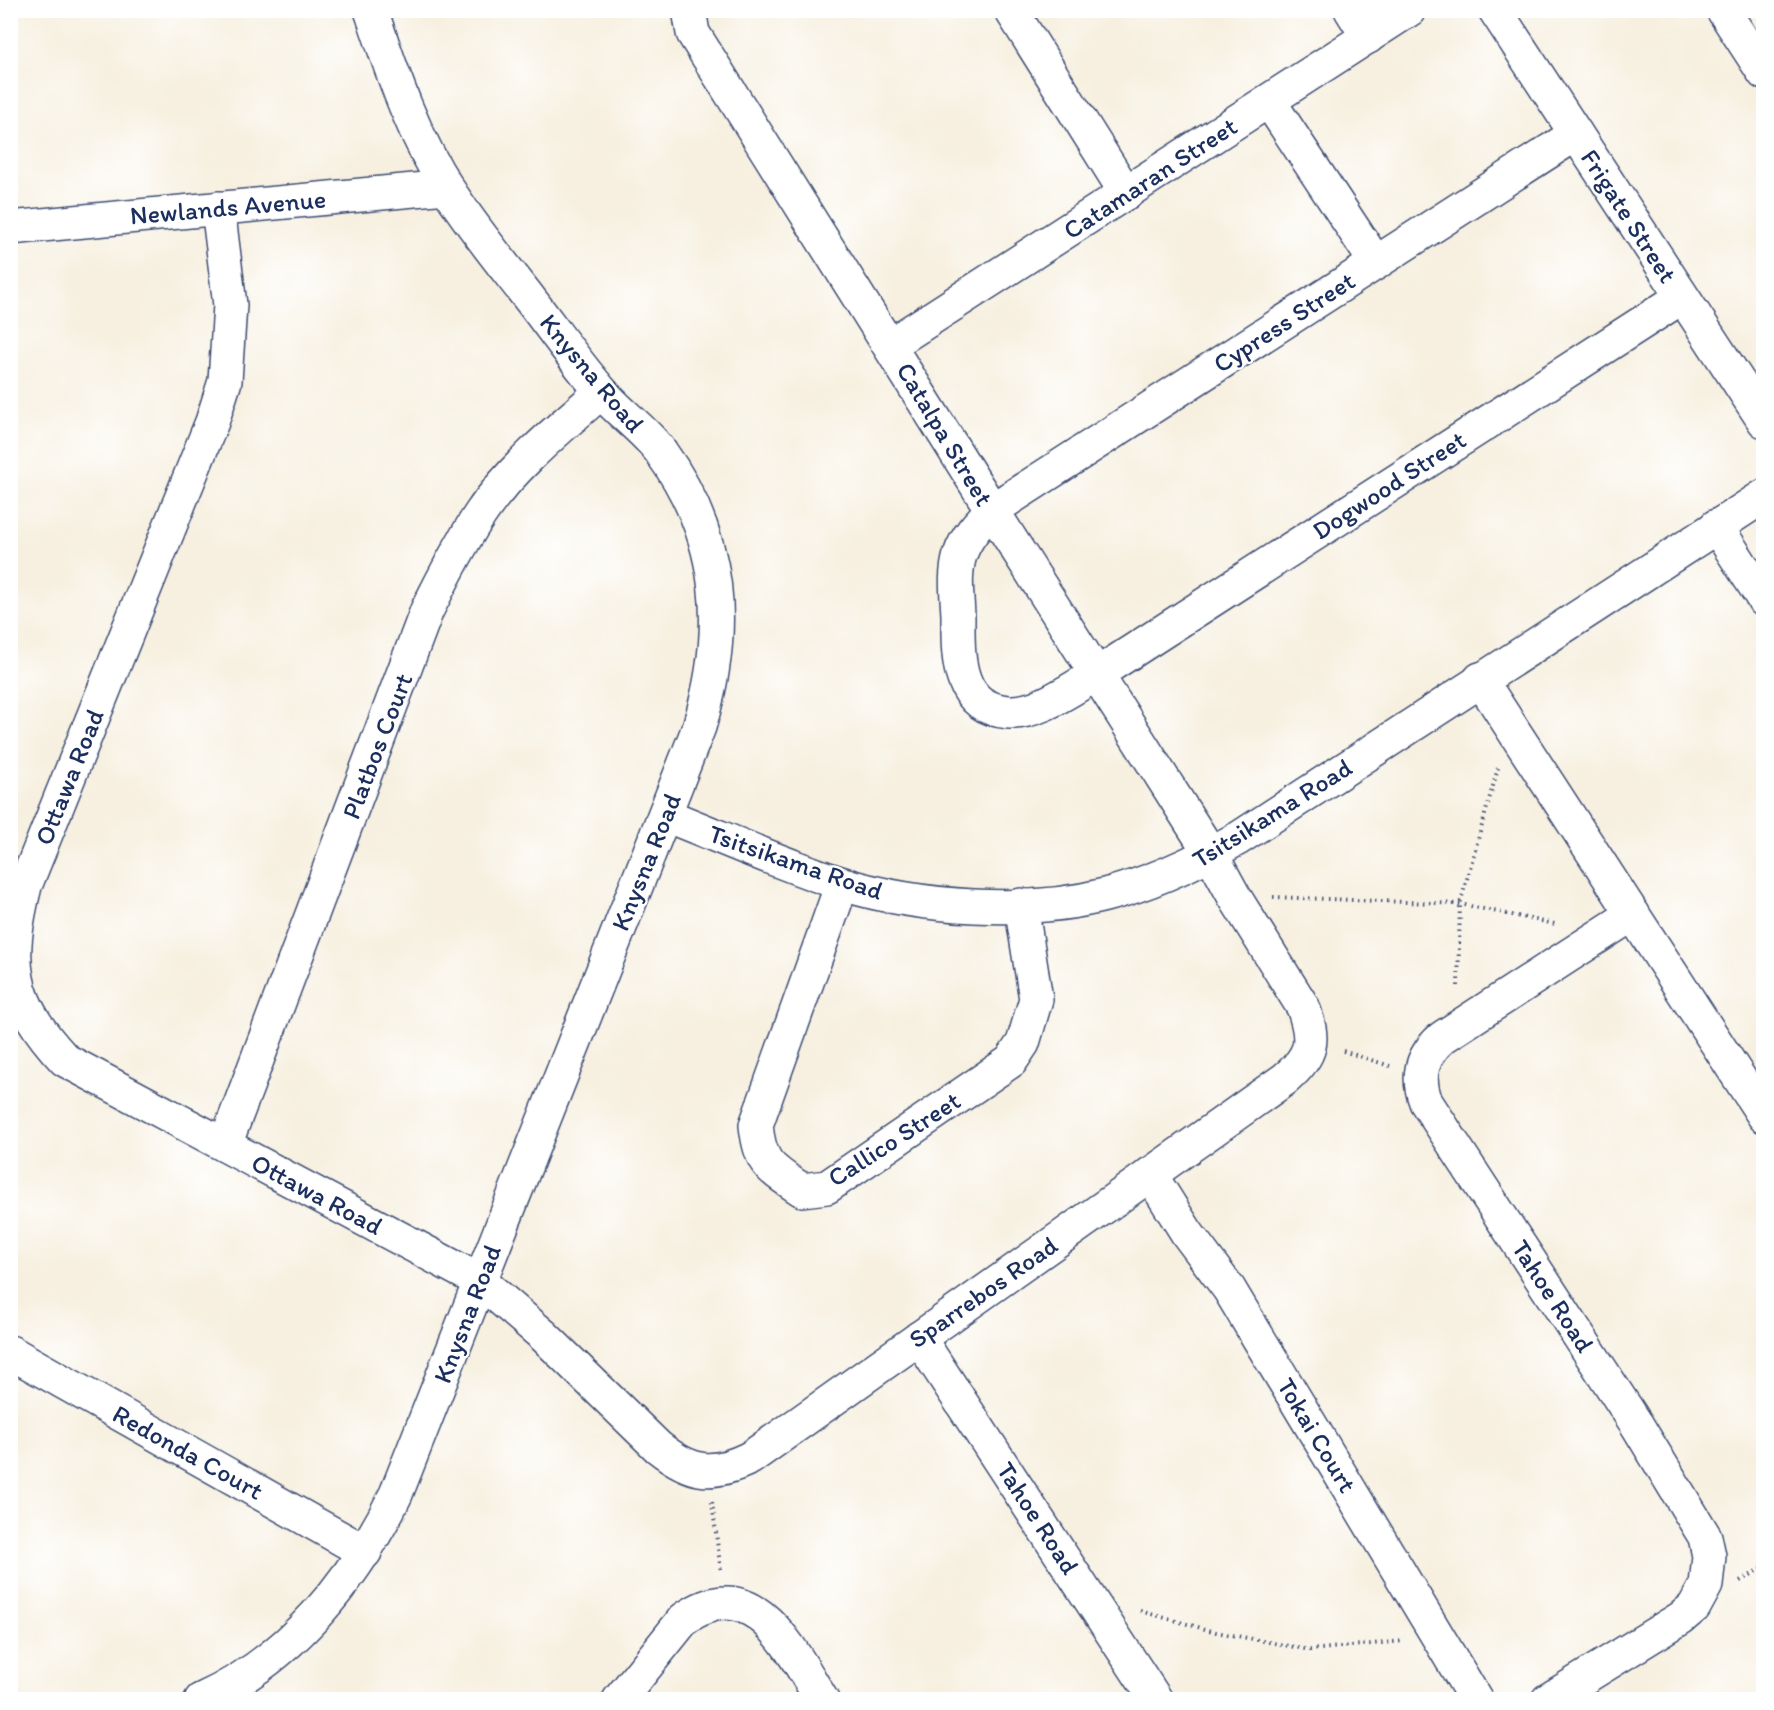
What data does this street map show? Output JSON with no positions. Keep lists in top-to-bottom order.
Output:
{
  "streets": {
    "street": [
      "Catamaran Street",
      "Newlands Avenue",
      "Frigate Street",
      "Cypress Street",
      "Knysna Road",
      "Catalpa Street",
      "Dogwood Street",
      "Platbos Court",
      "Ottawa Road",
      "Tsitsikama Road",
      "Callico Street",
      "Sparrebos Road",
      "Tahoe Road",
      "Tokai Court",
      "Redonda Court"
    ]
  },
  "crossings": [
    ["Catamaran Street", "Catalpa Street"],
    ["Newlands Avenue", "Knysna Road"],
    ["Newlands Avenue", "Ottawa Road"],
    ["Frigate Street", "Cypress Street"],
    ["Frigate Street", "Dogwood Street"],
    ["Cypress Street", "Catalpa Street"],
    ["Cypress Street", "Dogwood Street"],
    ["Knysna Road", "Platbos Court"],
    ["Knysna Road", "Ottawa Road"],
    ["Knysna Road", "Tsitsikama Road"],
    ["Knysna Road", "Sparrebos Road"],
    ["Knysna Road", "Redonda Court"],
    ["Catalpa Street", "Dogwood Street"],
    ["Catalpa Street", "Tsitsikama Road"],
    ["Platbos Court", "Ottawa Road"],
    ["Ottawa Road", "Sparrebos Road"],
    ["Tsitsikama Road", "Callico Street"],
    ["Sparrebos Road", "Tahoe Road"],
    ["Sparrebos Road", "Tokai Court"]
  ]
}
